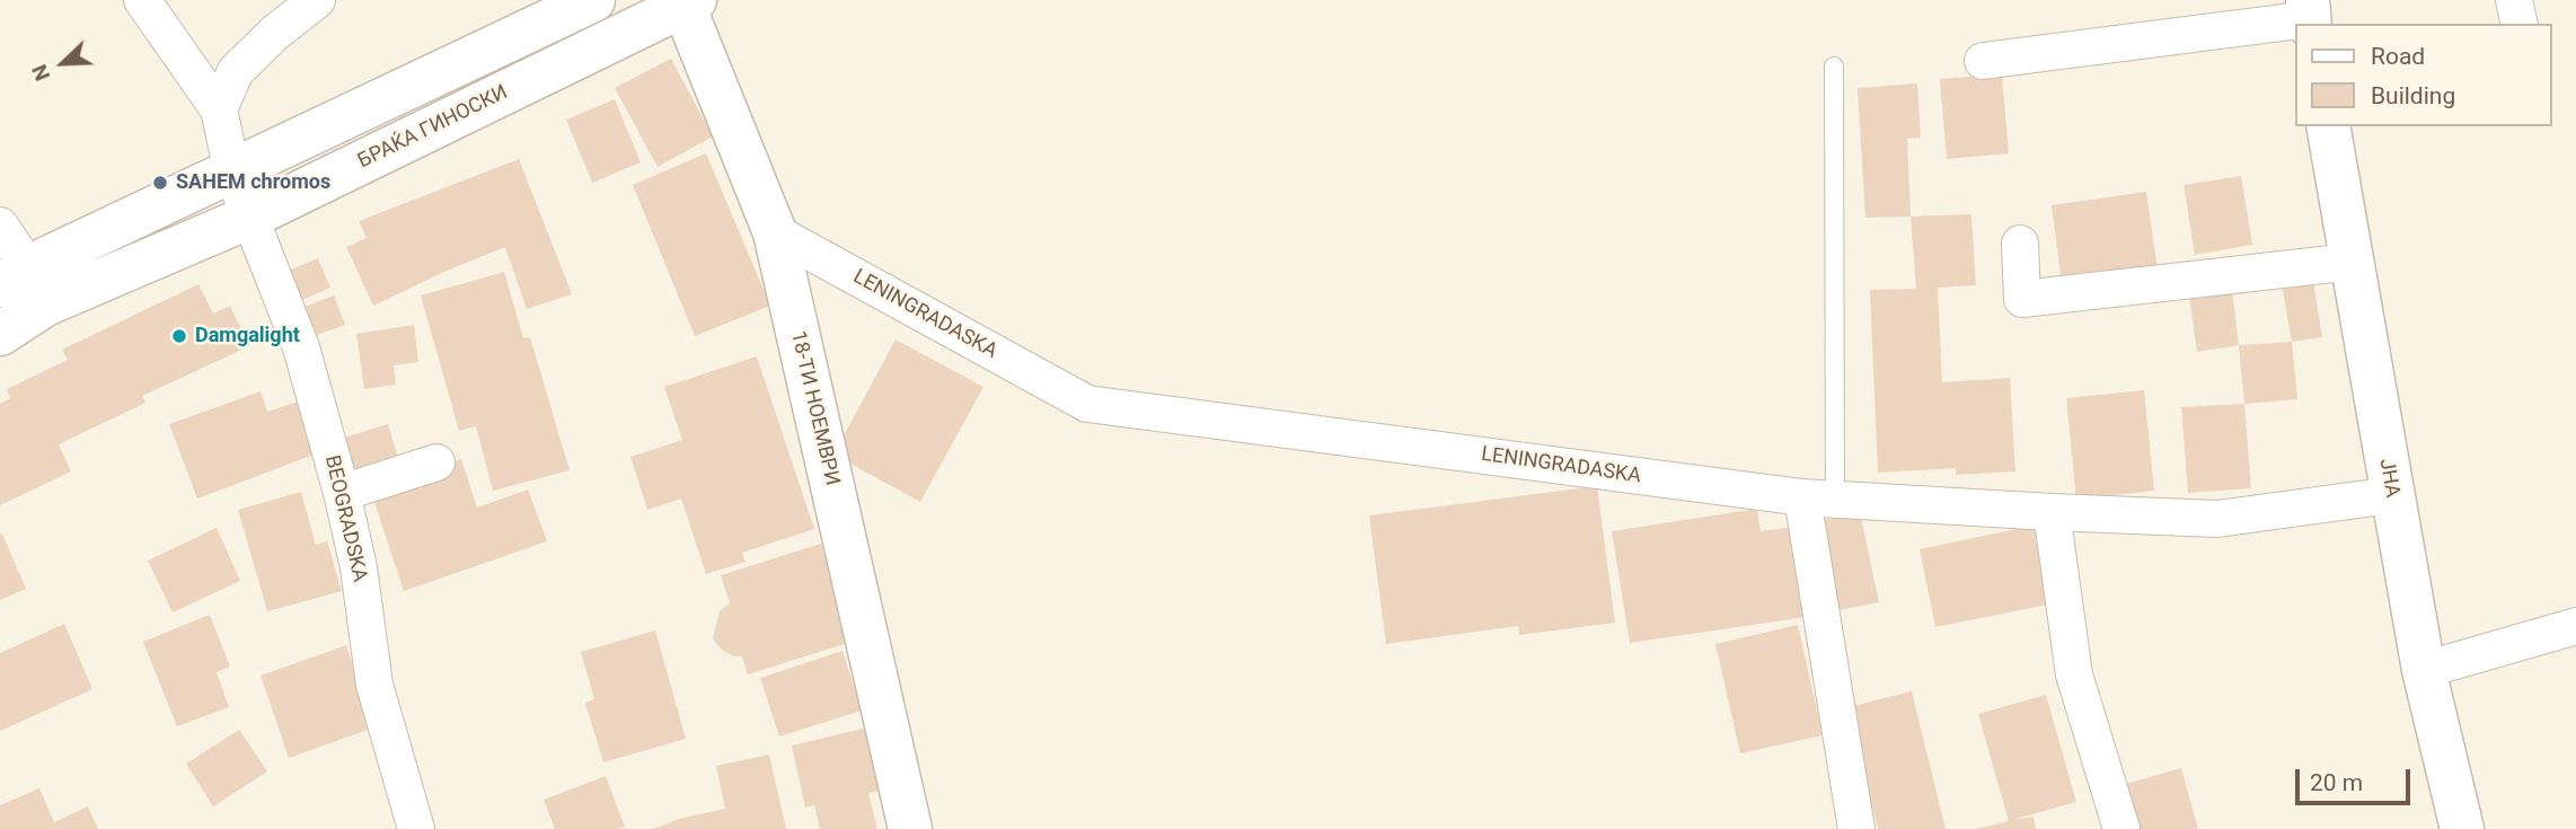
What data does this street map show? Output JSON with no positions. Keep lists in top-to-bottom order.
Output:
{
  "streets": {
    "street": [
      "БРАЌА ГИНОСКИ",
      "LENINGRADASKA",
      "18-ТИ НОЕМВРИ",
      "ЈНА",
      "BEOGRADSKA"
    ]
  },
  "crossings": [
    ["БРАЌА ГИНОСКИ", "18-ТИ НОЕМВРИ"],
    ["БРАЌА ГИНОСКИ", "BEOGRADSKA"],
    ["LENINGRADASKA", "18-ТИ НОЕМВРИ"],
    ["LENINGRADASKA", "ЈНА"]
  ],
  "places": ["SAHEM chromos", "Damgalight"],
  "legend": ["Road", "Building"],
  "scale_bar": "20 m",
  "north": "bottom left"
}
